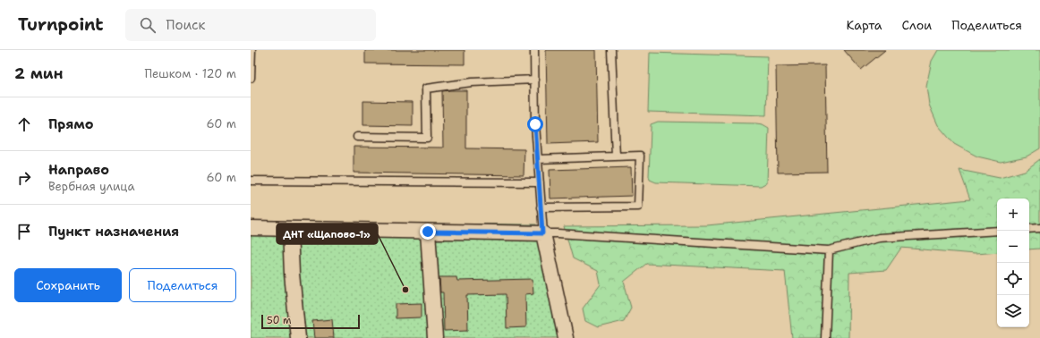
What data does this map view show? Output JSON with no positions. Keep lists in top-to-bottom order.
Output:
{
  "places": ["ДНТ «Щапово-1»"],
  "scale_bar": "50 m",
  "page": {
    "header": "Turnpoint",
    "search": "Поиск",
    "nav": ["Карта", "Слои", "Поделиться"],
    "heading": ["2 мин", "Пешком · 120 m"],
    "list": [
      ["Прямо", "60 m"],
      ["Направо", "Вербная улица", "60 m"],
      "Пункт назначения"
    ],
    "map_buttons": ["+", "−"],
    "buttons": ["Сохранить", "Поделиться"],
    "scale": "50 m"
  }
}
